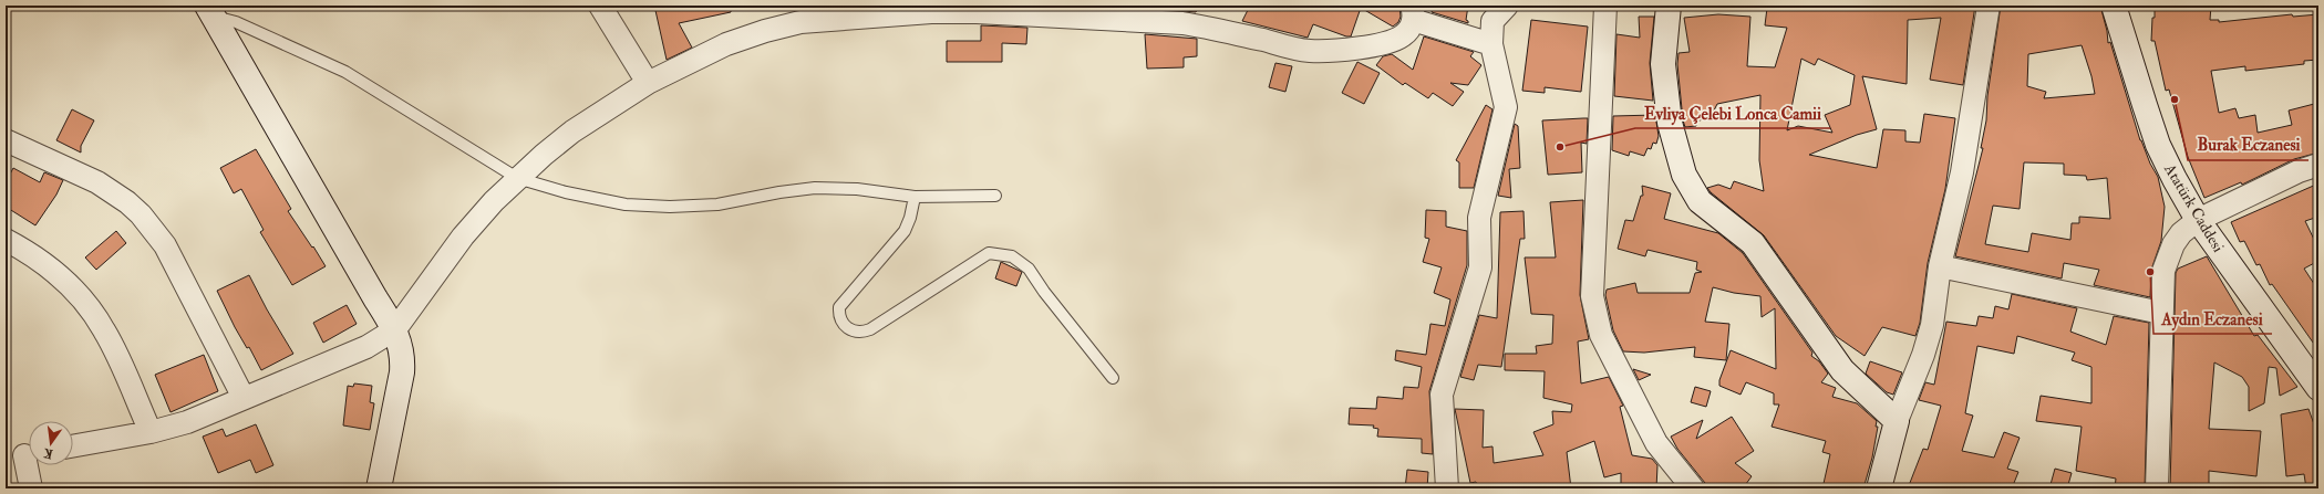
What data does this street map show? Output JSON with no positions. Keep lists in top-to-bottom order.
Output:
{
  "streets": {
    "street": ["Atatürk Caddesi"]
  },
  "places": ["Burak Eczanesi", "Evliya Çelebi Lonca Camii", "Aydın Eczanesi"],
  "north": "bottom"
}
